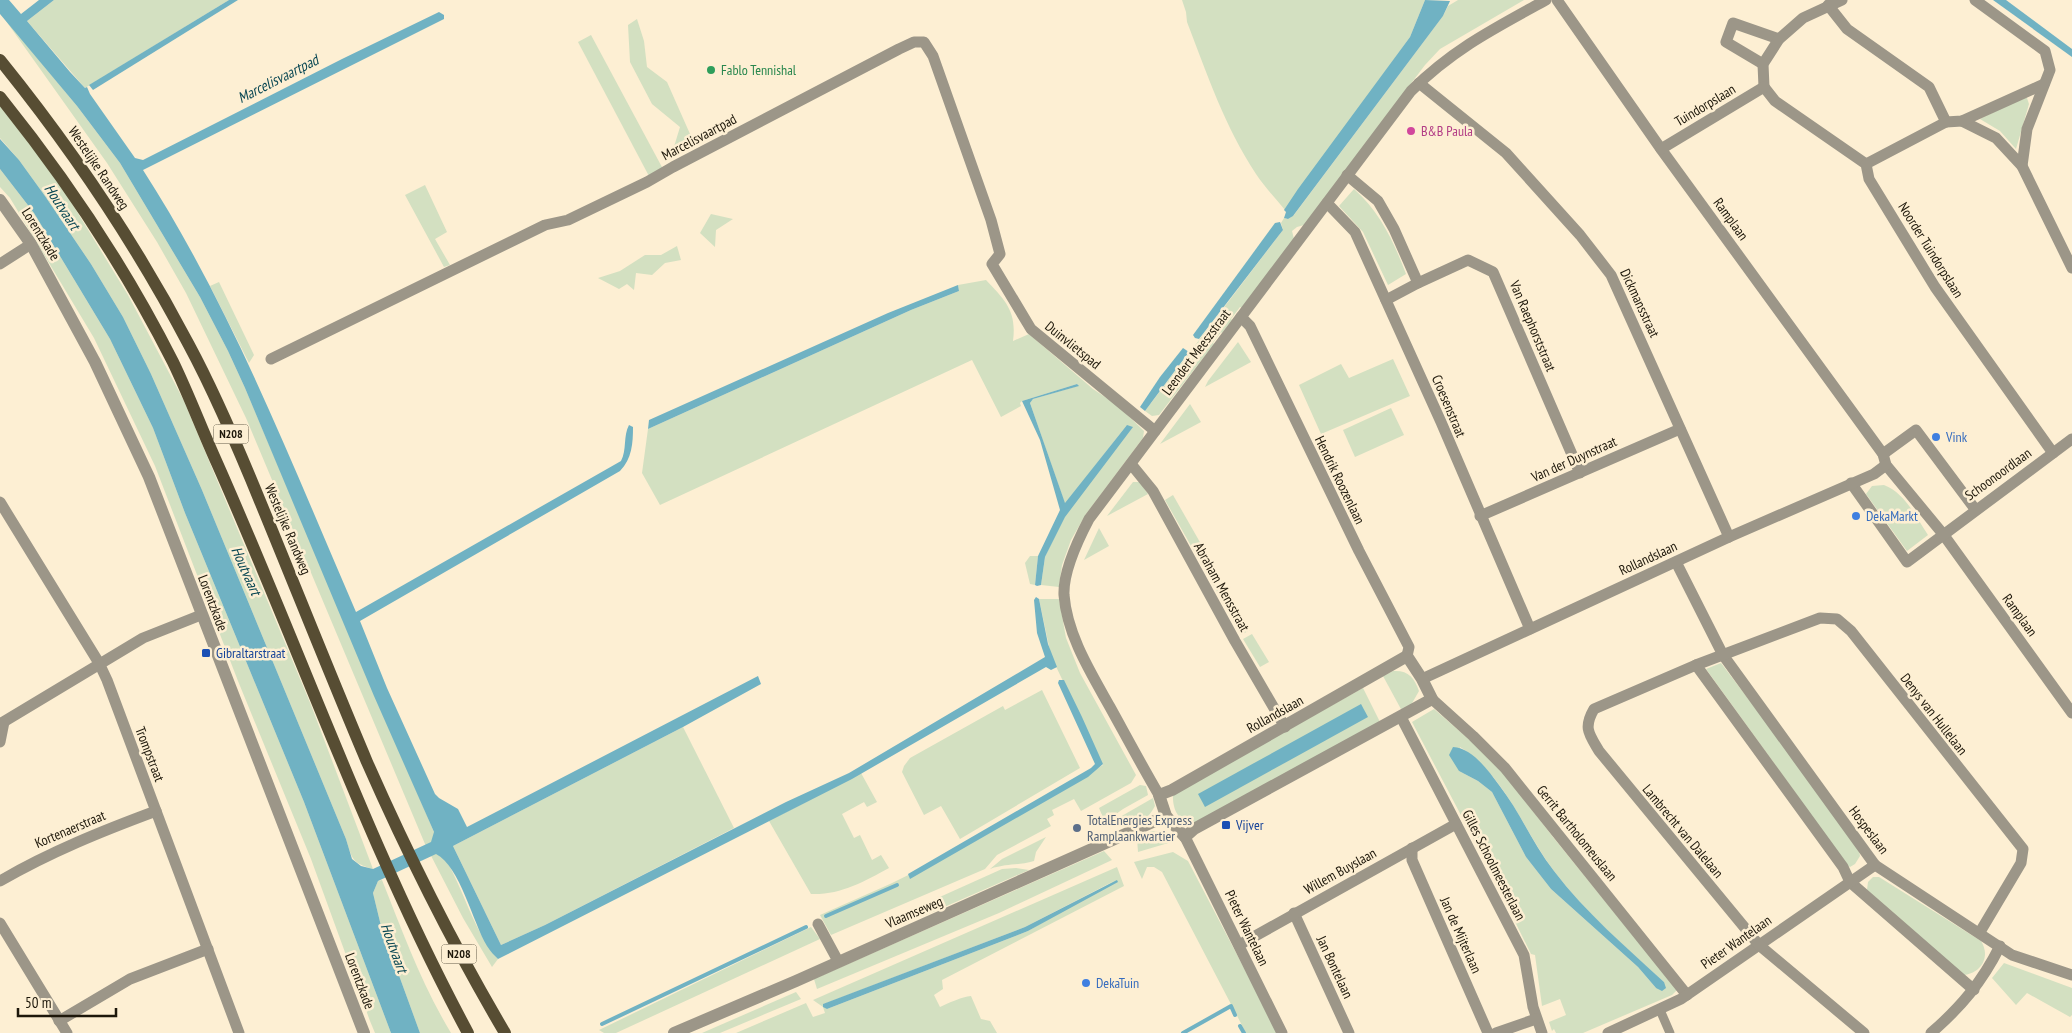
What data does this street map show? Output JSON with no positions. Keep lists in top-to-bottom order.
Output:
{
  "streets": {
    "main road": ["Westelijke Randweg", "N208"],
    "street": [
      "Tuindorpslaan",
      "Marcelisvaartpad",
      "Ramplaan",
      "Lorentzkade",
      "Noorder Tuindorpslaan",
      "Dickmansstraat",
      "Van Raephorststraat",
      "Duinvlietspad",
      "Leendert Meeszstraat",
      "Croesenstraat",
      "Van der Duynstraat",
      "Schoonoordlaan",
      "Hendrik Roozenlaan",
      "Rollandslaan",
      "Abraham Mensstraat",
      "Denys van Hullelaan",
      "Trompstraat",
      "Kortenaerstraat",
      "Hospeslaan",
      "Lambrecht van Dalelaan",
      "Gerrit Bartholomeuslaan",
      "Gilles Schoolmeesterlaan",
      "Willem Buyslaan",
      "Vlaamseweg",
      "Pieter Wantelaan",
      "Jan de Mijterlaan",
      "Jan Bontelaan"
    ]
  },
  "crossings": [
    ["Tuindorpslaan", "Ramplaan"],
    ["Marcelisvaartpad", "Duinvlietspad"],
    ["Ramplaan", "Schoonoordlaan"],
    ["Ramplaan", "Rollandslaan"],
    ["Noorder Tuindorpslaan", "Schoonoordlaan"],
    ["Dickmansstraat", "Leendert Meeszstraat"],
    ["Dickmansstraat", "Van der Duynstraat"],
    ["Dickmansstraat", "Rollandslaan"],
    ["Van Raephorststraat", "Croesenstraat"],
    ["Van Raephorststraat", "Van der Duynstraat"],
    ["Duinvlietspad", "Leendert Meeszstraat"],
    ["Leendert Meeszstraat", "Croesenstraat"],
    ["Leendert Meeszstraat", "Hendrik Roozenlaan"],
    ["Leendert Meeszstraat", "Rollandslaan"],
    ["Leendert Meeszstraat", "Abraham Mensstraat"],
    ["Croesenstraat", "Van der Duynstraat"],
    ["Croesenstraat", "Rollandslaan"],
    ["Hendrik Roozenlaan", "Rollandslaan"],
    ["Rollandslaan", "Abraham Mensstraat"],
    ["Rollandslaan", "Hospeslaan"],
    ["Denys van Hullelaan", "Hospeslaan"],
    ["Trompstraat", "Kortenaerstraat"],
    ["Hospeslaan", "Pieter Wantelaan"],
    ["Lambrecht van Dalelaan", "Pieter Wantelaan"],
    ["Gerrit Bartholomeuslaan", "Pieter Wantelaan"],
    ["Gilles Schoolmeesterlaan", "Willem Buyslaan"],
    ["Willem Buyslaan", "Pieter Wantelaan"],
    ["Willem Buyslaan", "Jan de Mijterlaan"],
    ["Willem Buyslaan", "Jan Bontelaan"]
  ],
  "water": ["Marcelisvaartpad", "Houtvaart"],
  "places": {
    "other": [
      "Fablo Tennishal",
      "B&B Paula",
      "Vink",
      "DekaMarkt",
      "TotalEnergies Express Ramplaankwartier",
      "DekaTuin"
    ],
    "transit": ["Gibraltarstraat", "Vijver"]
  },
  "scale_bar": "50 m"
}
